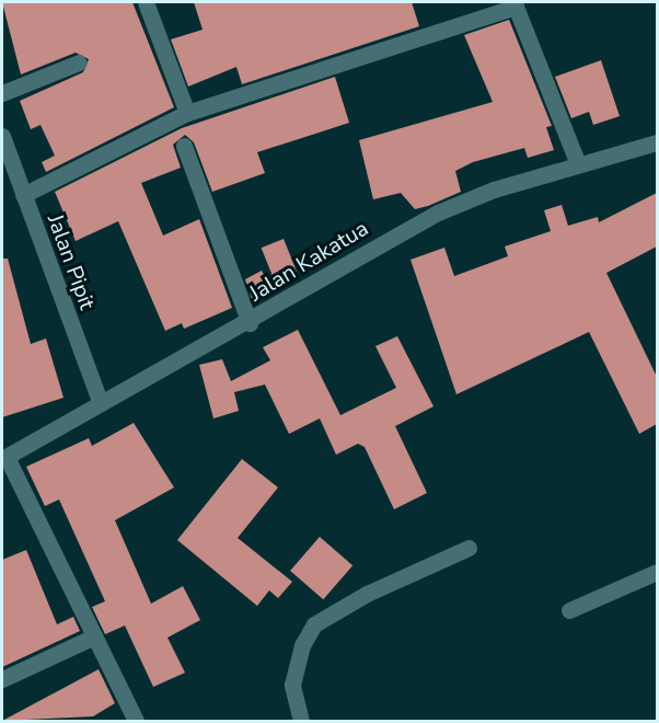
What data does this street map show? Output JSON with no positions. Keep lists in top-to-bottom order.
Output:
{
  "streets": {
    "street": ["Jalan Kakatua", "Jalan Pipit"]
  },
  "crossings": [
    ["Jalan Kakatua", "Jalan Pipit"]
  ]
}
